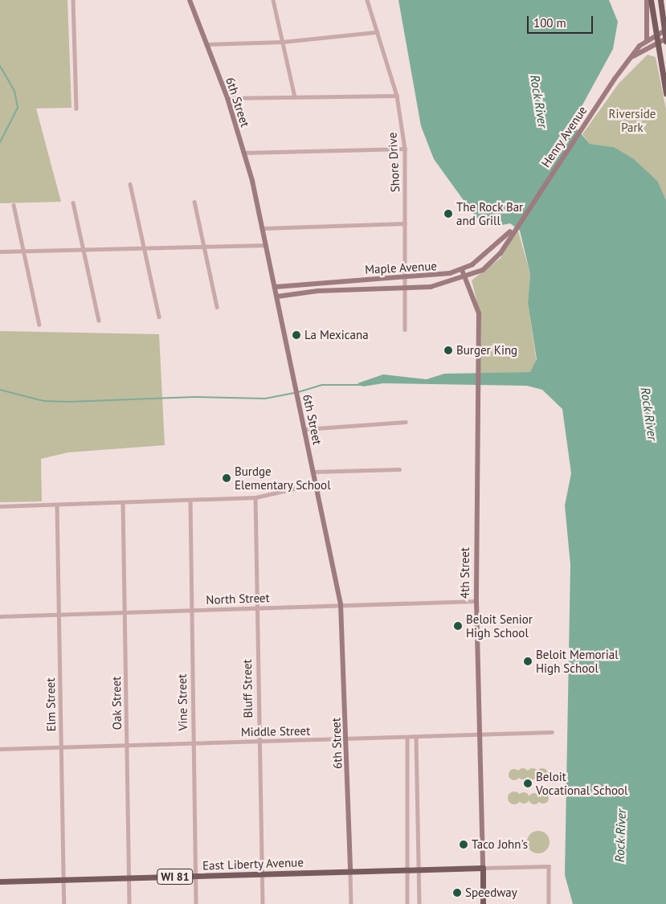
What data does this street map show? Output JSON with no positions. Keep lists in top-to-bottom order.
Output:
{
  "streets": {
    "main road": ["4th Street", "East Liberty Avenue", "WI 81"],
    "street": [
      "6th Street",
      "Henry Avenue",
      "Shore Drive",
      "Maple Avenue",
      "North Street",
      "Bluff Street",
      "Vine Street",
      "Oak Street",
      "Elm Street",
      "Middle Street"
    ]
  },
  "crossings": [
    ["6th Street", "Maple Avenue"],
    ["6th Street", "North Street"],
    ["6th Street", "Middle Street"],
    ["6th Street", "East Liberty Avenue"],
    ["Henry Avenue", "Maple Avenue"],
    ["Shore Drive", "Maple Avenue"],
    ["Maple Avenue", "4th Street"],
    ["4th Street", "North Street"],
    ["4th Street", "Middle Street"],
    ["4th Street", "East Liberty Avenue"],
    ["North Street", "Bluff Street"],
    ["North Street", "Vine Street"],
    ["North Street", "Oak Street"],
    ["North Street", "Elm Street"],
    ["Bluff Street", "Middle Street"],
    ["Bluff Street", "East Liberty Avenue"],
    ["Vine Street", "Middle Street"],
    ["Vine Street", "East Liberty Avenue"],
    ["Oak Street", "Middle Street"],
    ["Oak Street", "East Liberty Avenue"],
    ["Elm Street", "Middle Street"],
    ["Elm Street", "East Liberty Avenue"]
  ],
  "water": ["Rock River"],
  "parks": ["Riverside Park"],
  "places": [
    "The Rock Bar and Grill",
    "La Mexicana",
    "Burger King",
    "Burdge Elementary School",
    "Beloit Senior High School",
    "Beloit Memorial High School",
    "Beloit Vocational School",
    "Taco John's",
    "Speedway"
  ],
  "scale_bar": "100 m"
}
